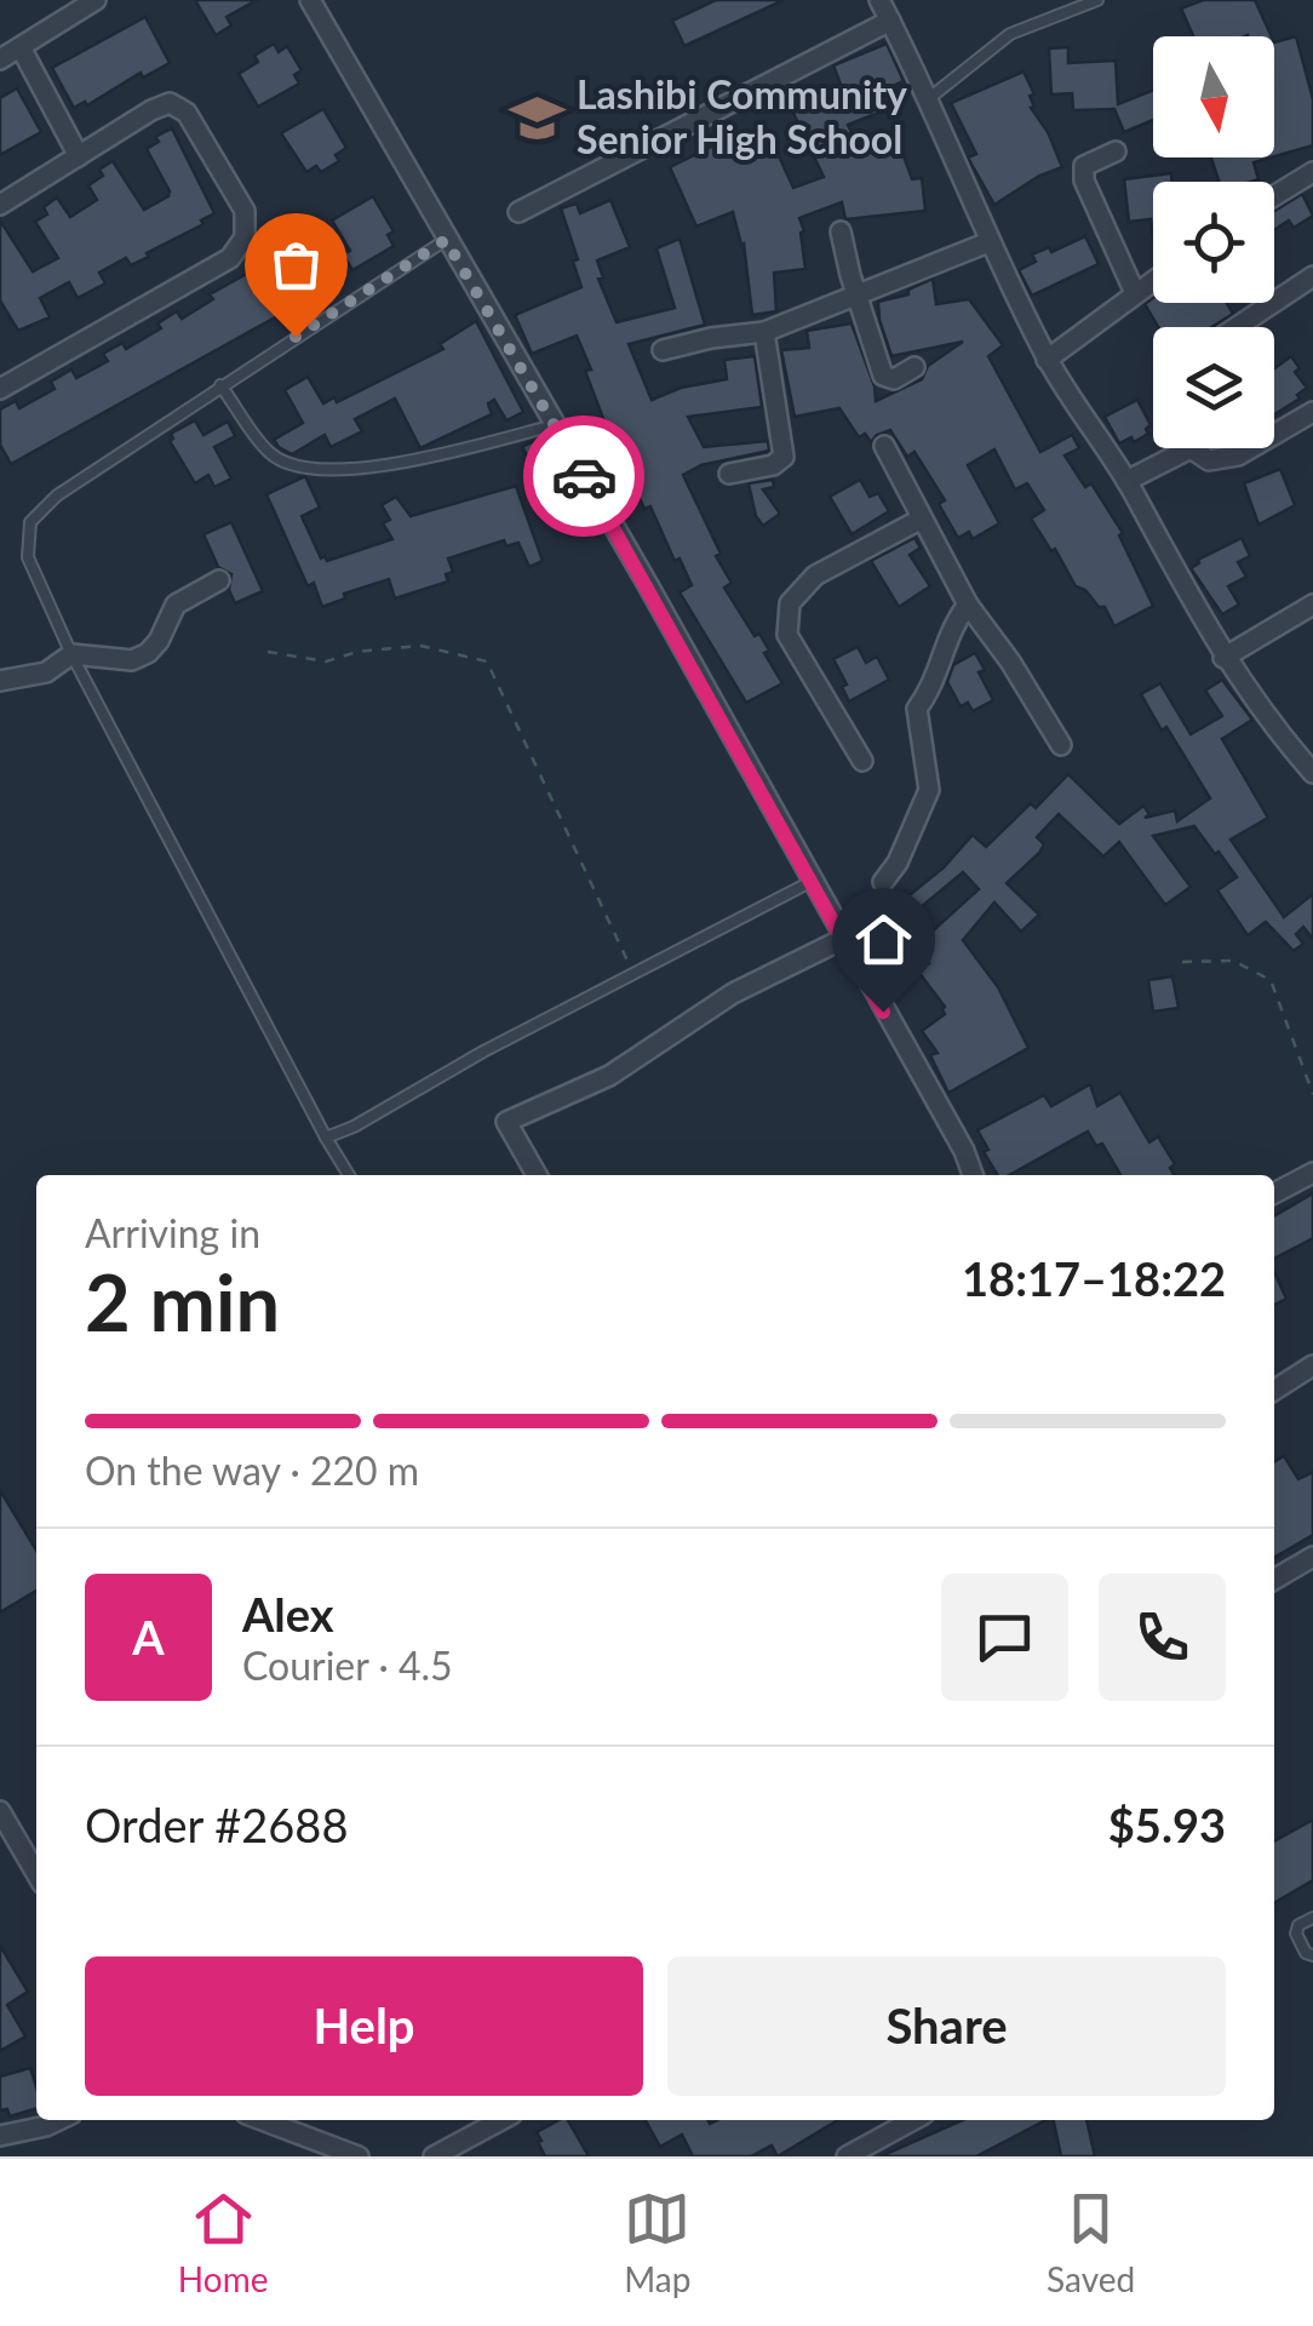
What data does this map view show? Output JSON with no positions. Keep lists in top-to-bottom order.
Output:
{
  "places": {
    "school or university": ["Lashibi Community Senior High School"]
  },
  "north": "bottom",
  "page": {
    "heading": ["2 min", "Arriving in", "18:17–18:22"],
    "panel": [
      "Alex",
      "Courier · 4.5",
      "Order #2688",
      "$5.93"
    ],
    "bar": "On the way · 220 m",
    "round": "A",
    "buttons": ["Help", "Share"],
    "tabs": ["Home", "Map", "Saved"]
  }
}
